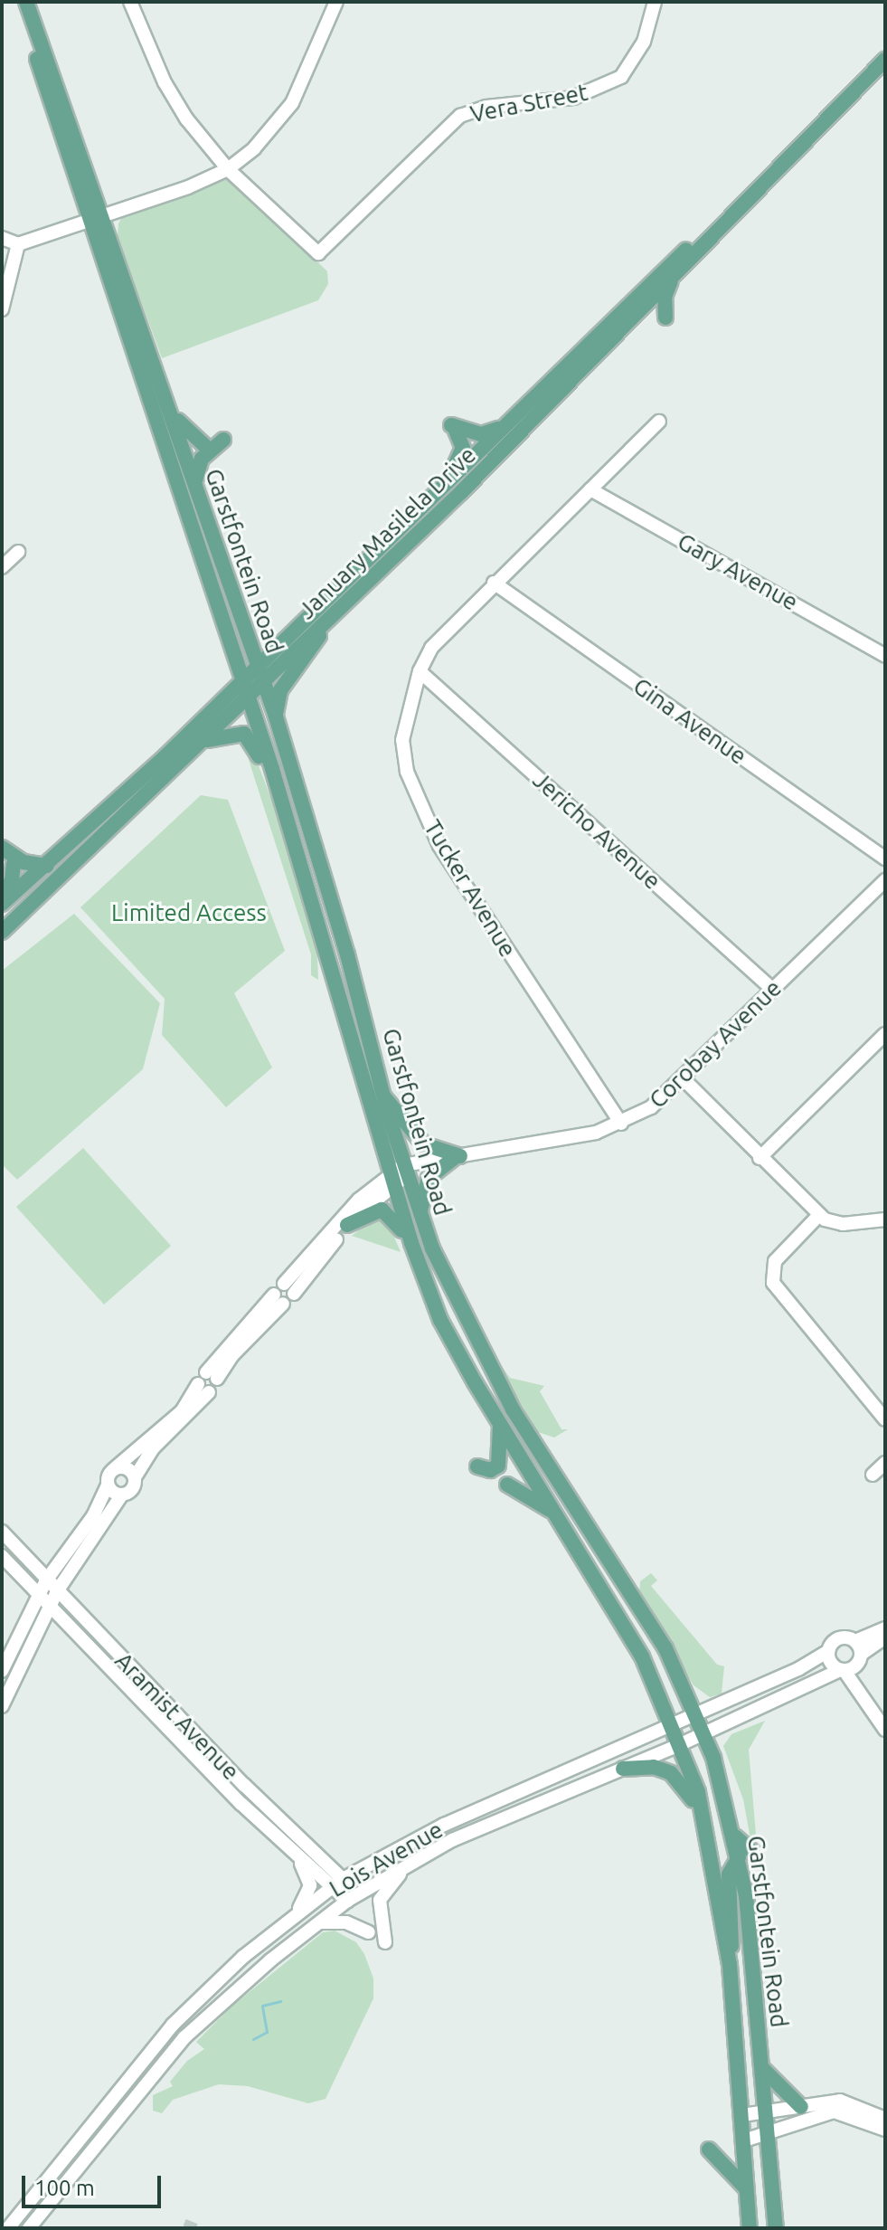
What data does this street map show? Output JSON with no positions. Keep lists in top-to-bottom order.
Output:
{
  "streets": {
    "main road": ["January Masilela Drive", "Garstfontein Road"],
    "street": [
      "Vera Street",
      "Gary Avenue",
      "Gina Avenue",
      "Jericho Avenue",
      "Tucker Avenue",
      "Corobay Avenue",
      "Aramist Avenue",
      "Lois Avenue"
    ]
  },
  "crossings": [
    ["January Masilela Drive", "Garstfontein Road"],
    ["Garstfontein Road", "Corobay Avenue"],
    ["Garstfontein Road", "Lois Avenue"],
    ["Gary Avenue", "Tucker Avenue"],
    ["Gina Avenue", "Tucker Avenue"],
    ["Jericho Avenue", "Tucker Avenue"],
    ["Jericho Avenue", "Corobay Avenue"],
    ["Tucker Avenue", "Corobay Avenue"],
    ["Corobay Avenue", "Aramist Avenue"],
    ["Aramist Avenue", "Lois Avenue"]
  ],
  "parks": ["Limited Access"],
  "scale_bar": "100 m"
}
